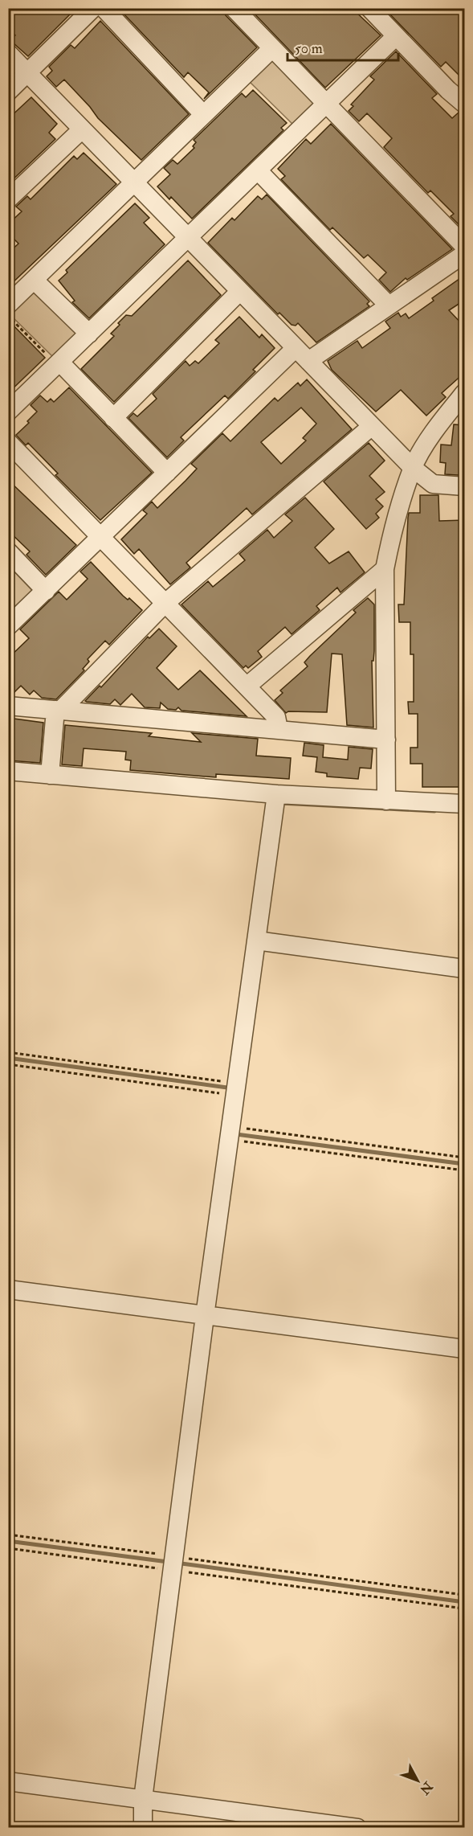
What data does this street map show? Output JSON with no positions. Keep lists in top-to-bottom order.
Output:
{
  "scale_bar": "50 m",
  "north": "bottom right"
}
